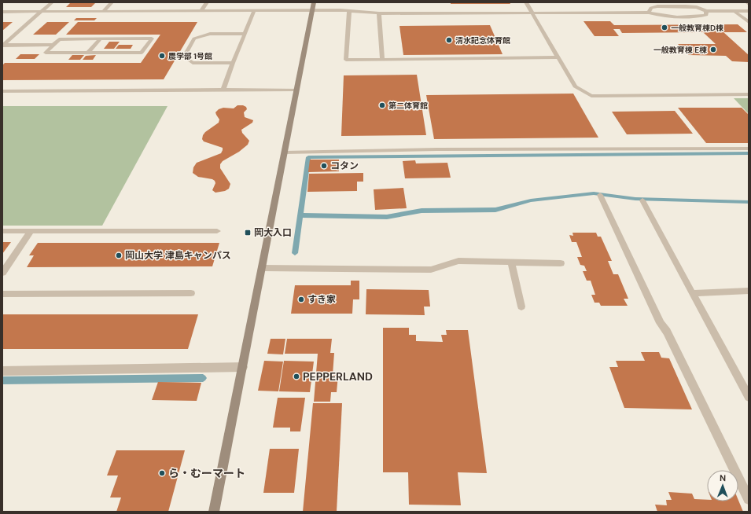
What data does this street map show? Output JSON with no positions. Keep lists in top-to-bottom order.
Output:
{
  "places": {
    "other": [
      "一般教育棟D棟",
      "清水記念体育館",
      "一般教育棟 E棟",
      "農学部 1号館",
      "第二体育館",
      "コタン",
      "岡山大学 津島キャンパス",
      "すき家",
      "PEPPERLAND",
      "ら・むーマート"
    ],
    "transit": ["岡大入口"]
  },
  "north": "top"
}
